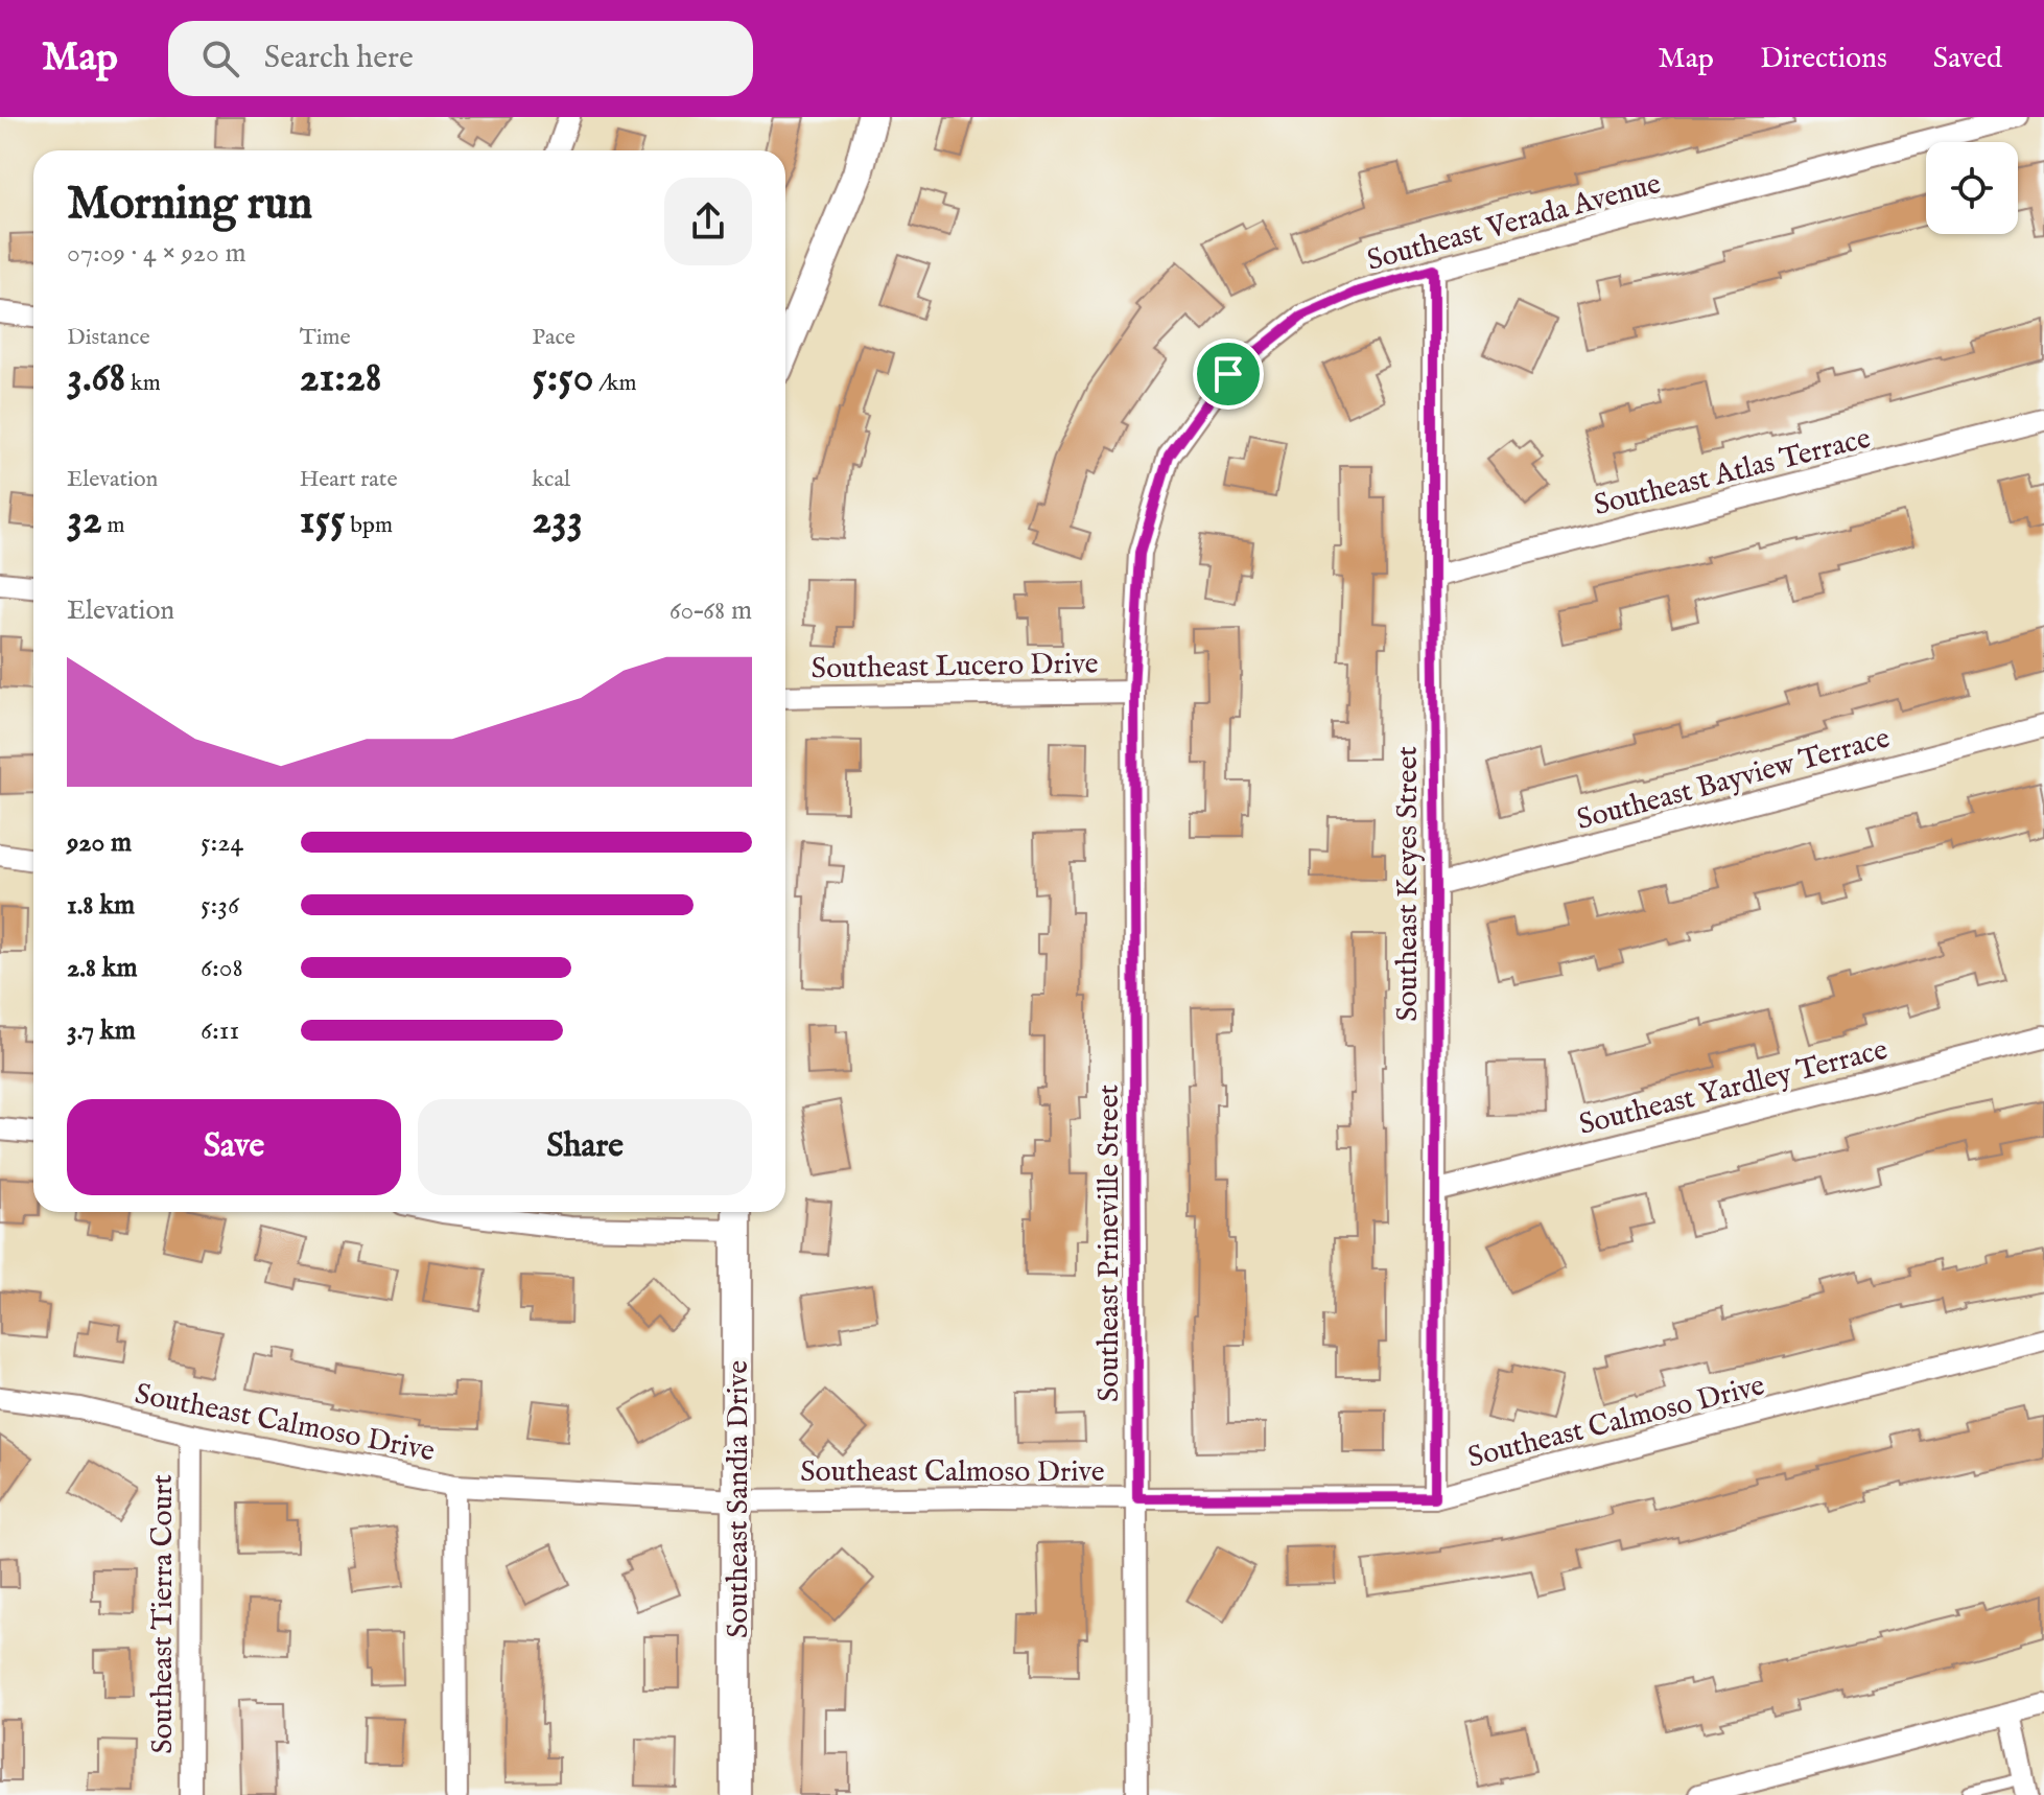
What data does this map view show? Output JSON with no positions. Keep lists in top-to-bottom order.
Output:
{
  "streets": {
    "street": [
      "Southeast Verada Avenue",
      "Southeast Atlas Terrace",
      "Southeast Lucero Drive",
      "Southeast Bayview Terrace",
      "Southeast Keyes Street",
      "Southeast Yardley Terrace",
      "Southeast Prineville Street",
      "Southeast Calmoso Drive",
      "Southeast Sandia Drive",
      "Southeast Tierra Court"
    ]
  },
  "crossings": [
    ["Southeast Verada Avenue", "Southeast Lucero Drive"],
    ["Southeast Verada Avenue", "Southeast Keyes Street"],
    ["Southeast Verada Avenue", "Southeast Prineville Street"],
    ["Southeast Atlas Terrace", "Southeast Keyes Street"],
    ["Southeast Lucero Drive", "Southeast Prineville Street"],
    ["Southeast Bayview Terrace", "Southeast Keyes Street"],
    ["Southeast Keyes Street", "Southeast Yardley Terrace"],
    ["Southeast Keyes Street", "Southeast Calmoso Drive"],
    ["Southeast Prineville Street", "Southeast Calmoso Drive"],
    ["Southeast Calmoso Drive", "Southeast Sandia Drive"],
    ["Southeast Calmoso Drive", "Southeast Tierra Court"]
  ],
  "page": {
    "header": "Map",
    "search": "Search here",
    "nav": ["Map", "Directions", "Saved"],
    "heading": ["Morning run", "07:09 · 4 × 920 m"],
    "stats": [
      ["Distance", "3.68 km"],
      ["Time", "21:28"],
      ["Pace", "5:50 /km"],
      ["Elevation", "32 m"],
      ["Heart rate", "155 bpm"],
      ["kcal", "233"]
    ],
    "chart": ["Elevation", "60–68 m"],
    "list": [
      {
        "name": "920 m",
        "note": "5:24"
      },
      {
        "name": "1.8 km",
        "note": "5:36"
      },
      {
        "name": "2.8 km",
        "note": "6:08"
      },
      {
        "name": "3.7 km",
        "note": "6:11"
      }
    ],
    "buttons": ["Save", "Share"]
  }
}
